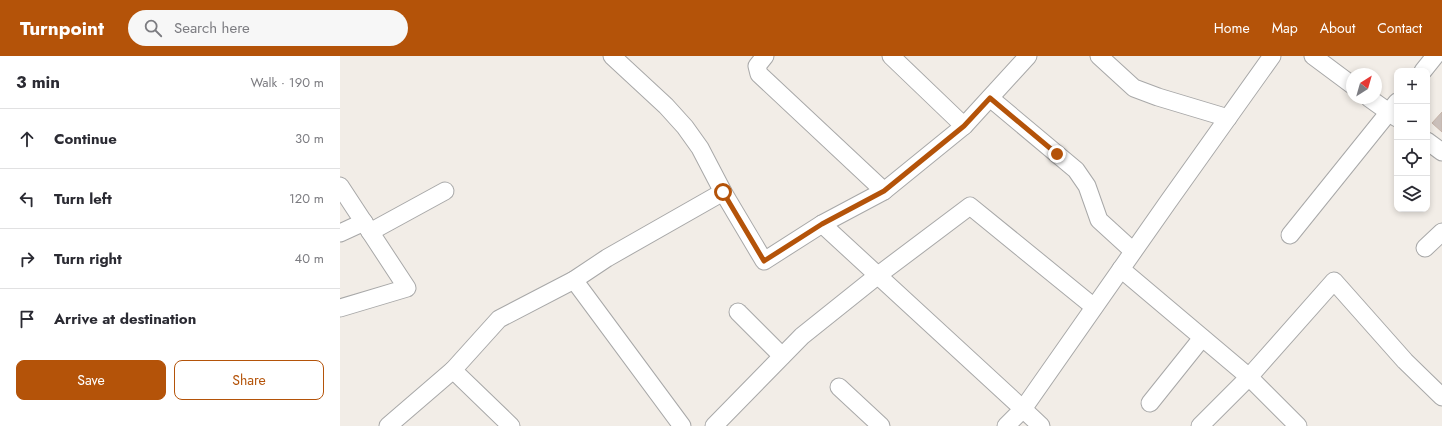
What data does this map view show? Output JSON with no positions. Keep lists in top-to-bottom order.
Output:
{
  "north": "top right",
  "page": {
    "header": "Turnpoint",
    "search": "Search here",
    "nav": [
      "Home",
      "Map",
      "About",
      "Contact"
    ],
    "heading": ["3 min", "Walk · 190 m"],
    "map_buttons": ["+", "−"],
    "list": [
      ["Continue", "30 m"],
      ["Turn left", "120 m"],
      ["Turn right", "40 m"],
      "Arrive at destination"
    ],
    "buttons": ["Save", "Share"]
  }
}
